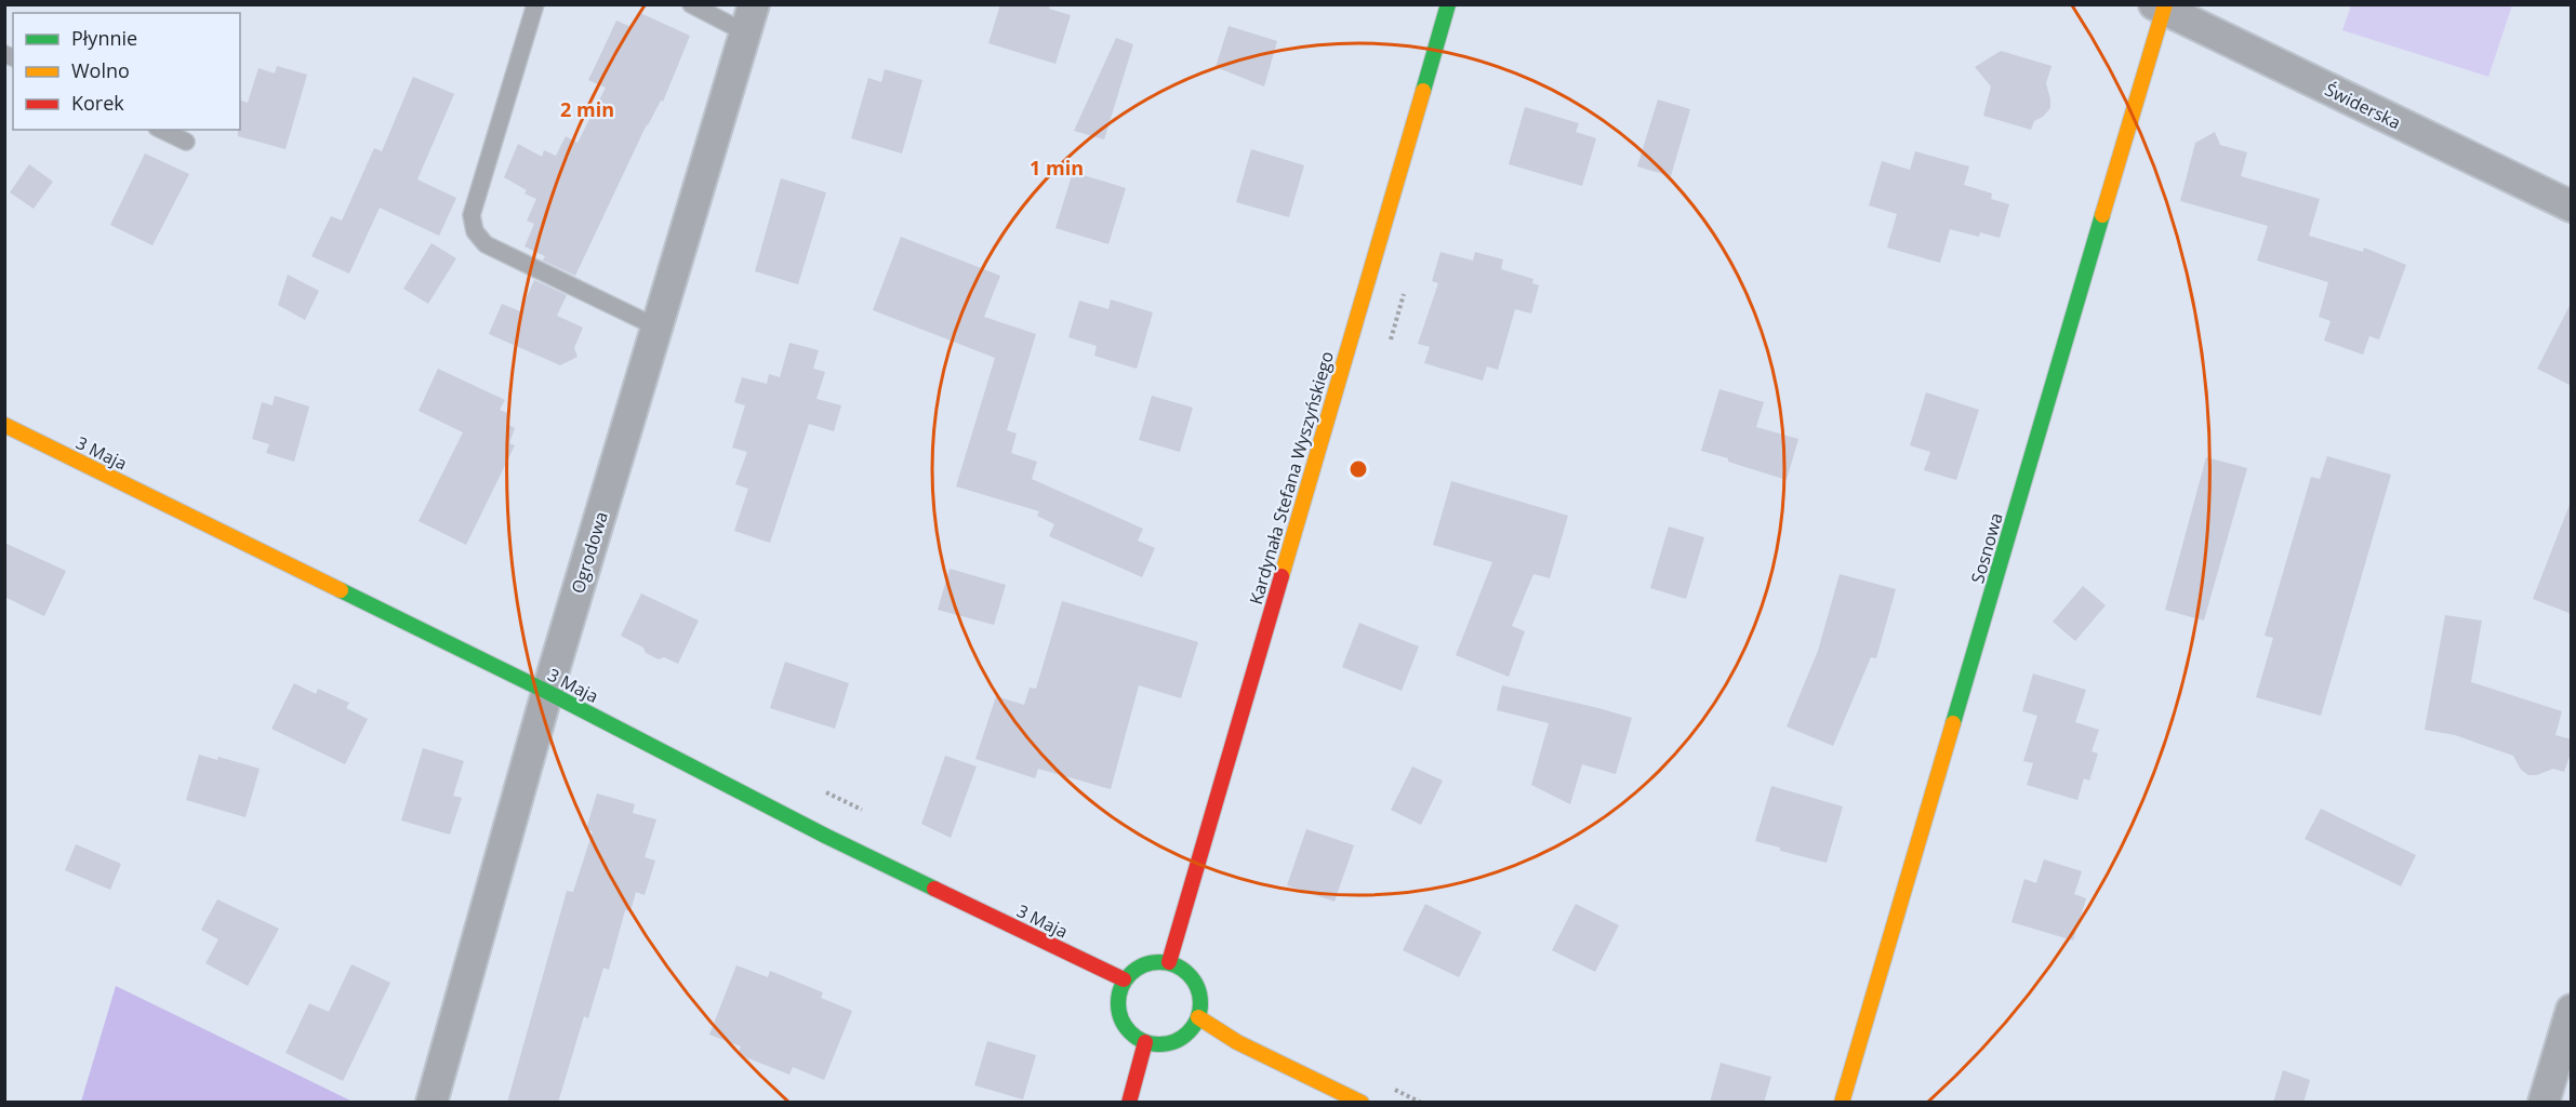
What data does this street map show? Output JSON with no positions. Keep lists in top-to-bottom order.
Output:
{
  "streets": {
    "street": [
      "Świderska",
      "3 Maja",
      "Kardynała Stefana Wyszyńskiego",
      "Sosnowa",
      "Ogrodowa"
    ]
  },
  "crossings": [
    ["Świderska", "Sosnowa"],
    ["3 Maja", "Kardynała Stefana Wyszyńskiego"],
    ["3 Maja", "Ogrodowa"]
  ],
  "legend": ["Płynnie", "Wolno", "Korek"],
  "rings": ["2 min", "1 min"]
}
